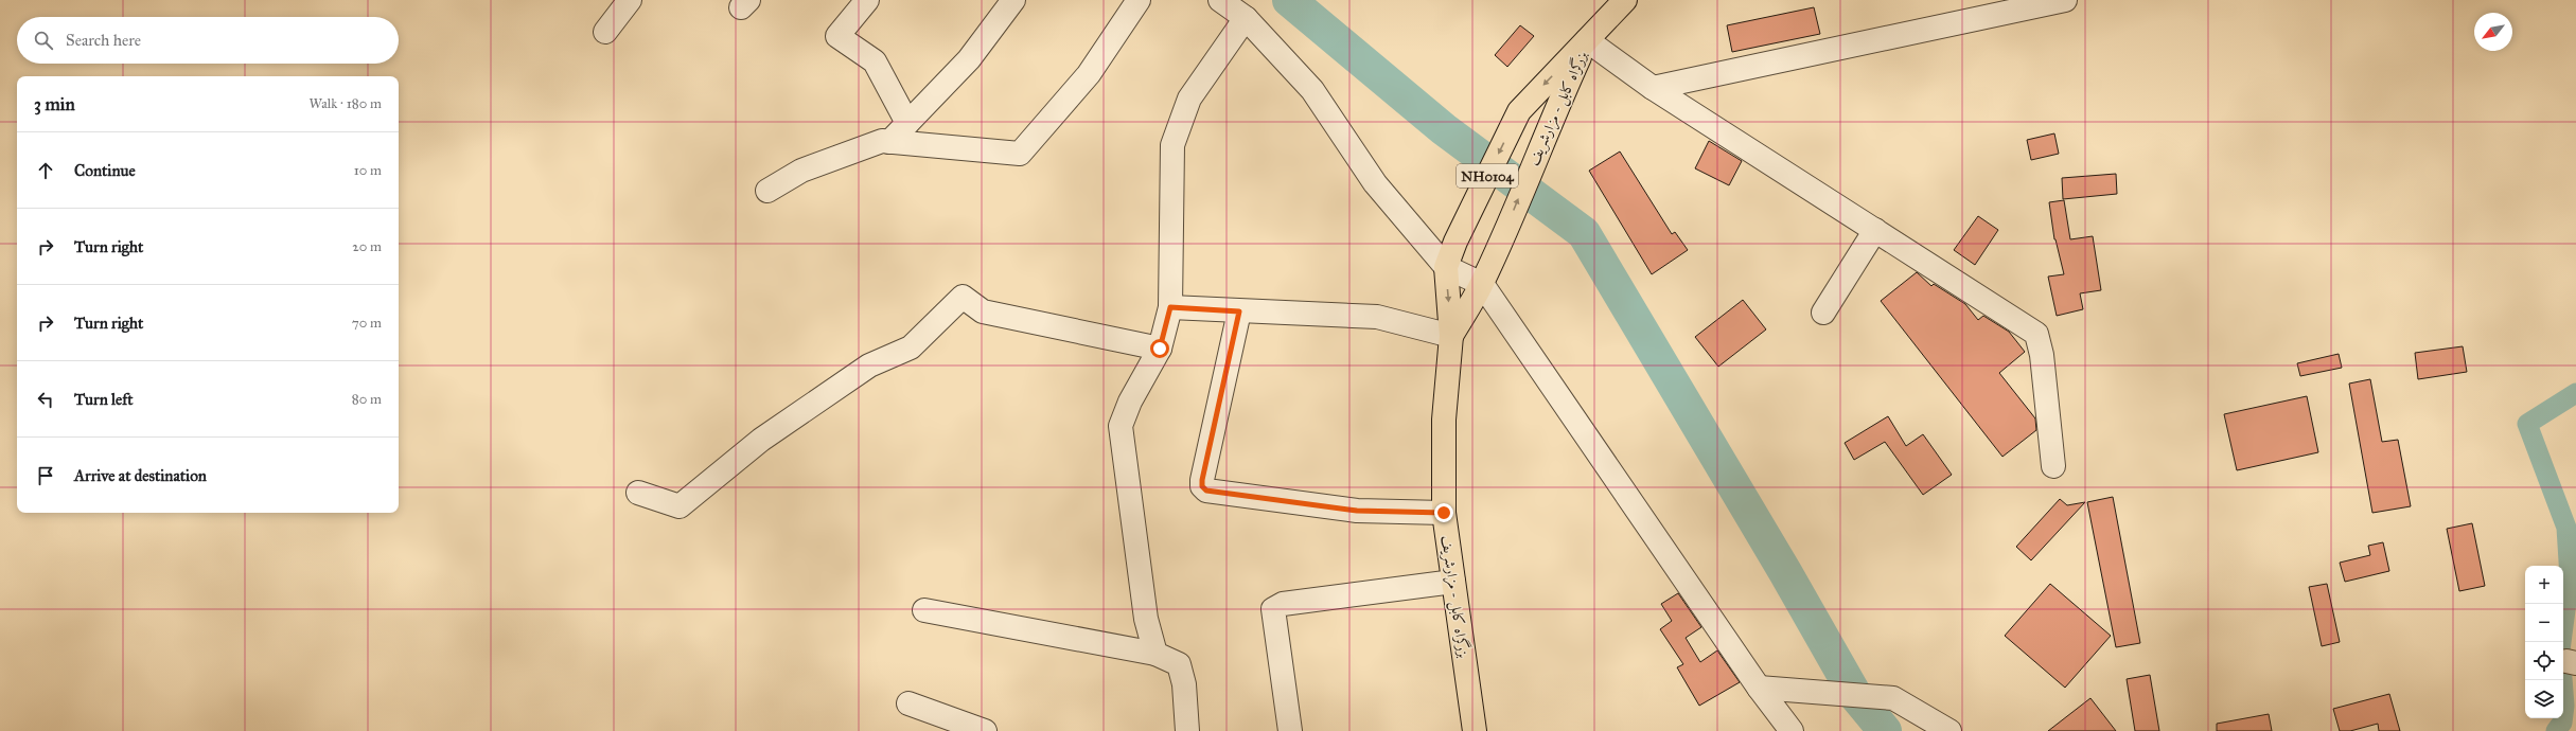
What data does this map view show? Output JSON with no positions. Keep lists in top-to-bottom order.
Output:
{
  "streets": {
    "highway": ["بزرگراه کابل - مزارشریف", "NH0104"]
  },
  "north": "bottom left",
  "page": {
    "search": "Search here",
    "heading": ["3 min", "Walk · 180 m"],
    "list": [
      ["Continue", "10 m"],
      ["Turn right", "20 m"],
      ["Turn right", "70 m"],
      ["Turn left", "80 m"],
      "Arrive at destination"
    ],
    "map_buttons": ["+", "−"]
  }
}
